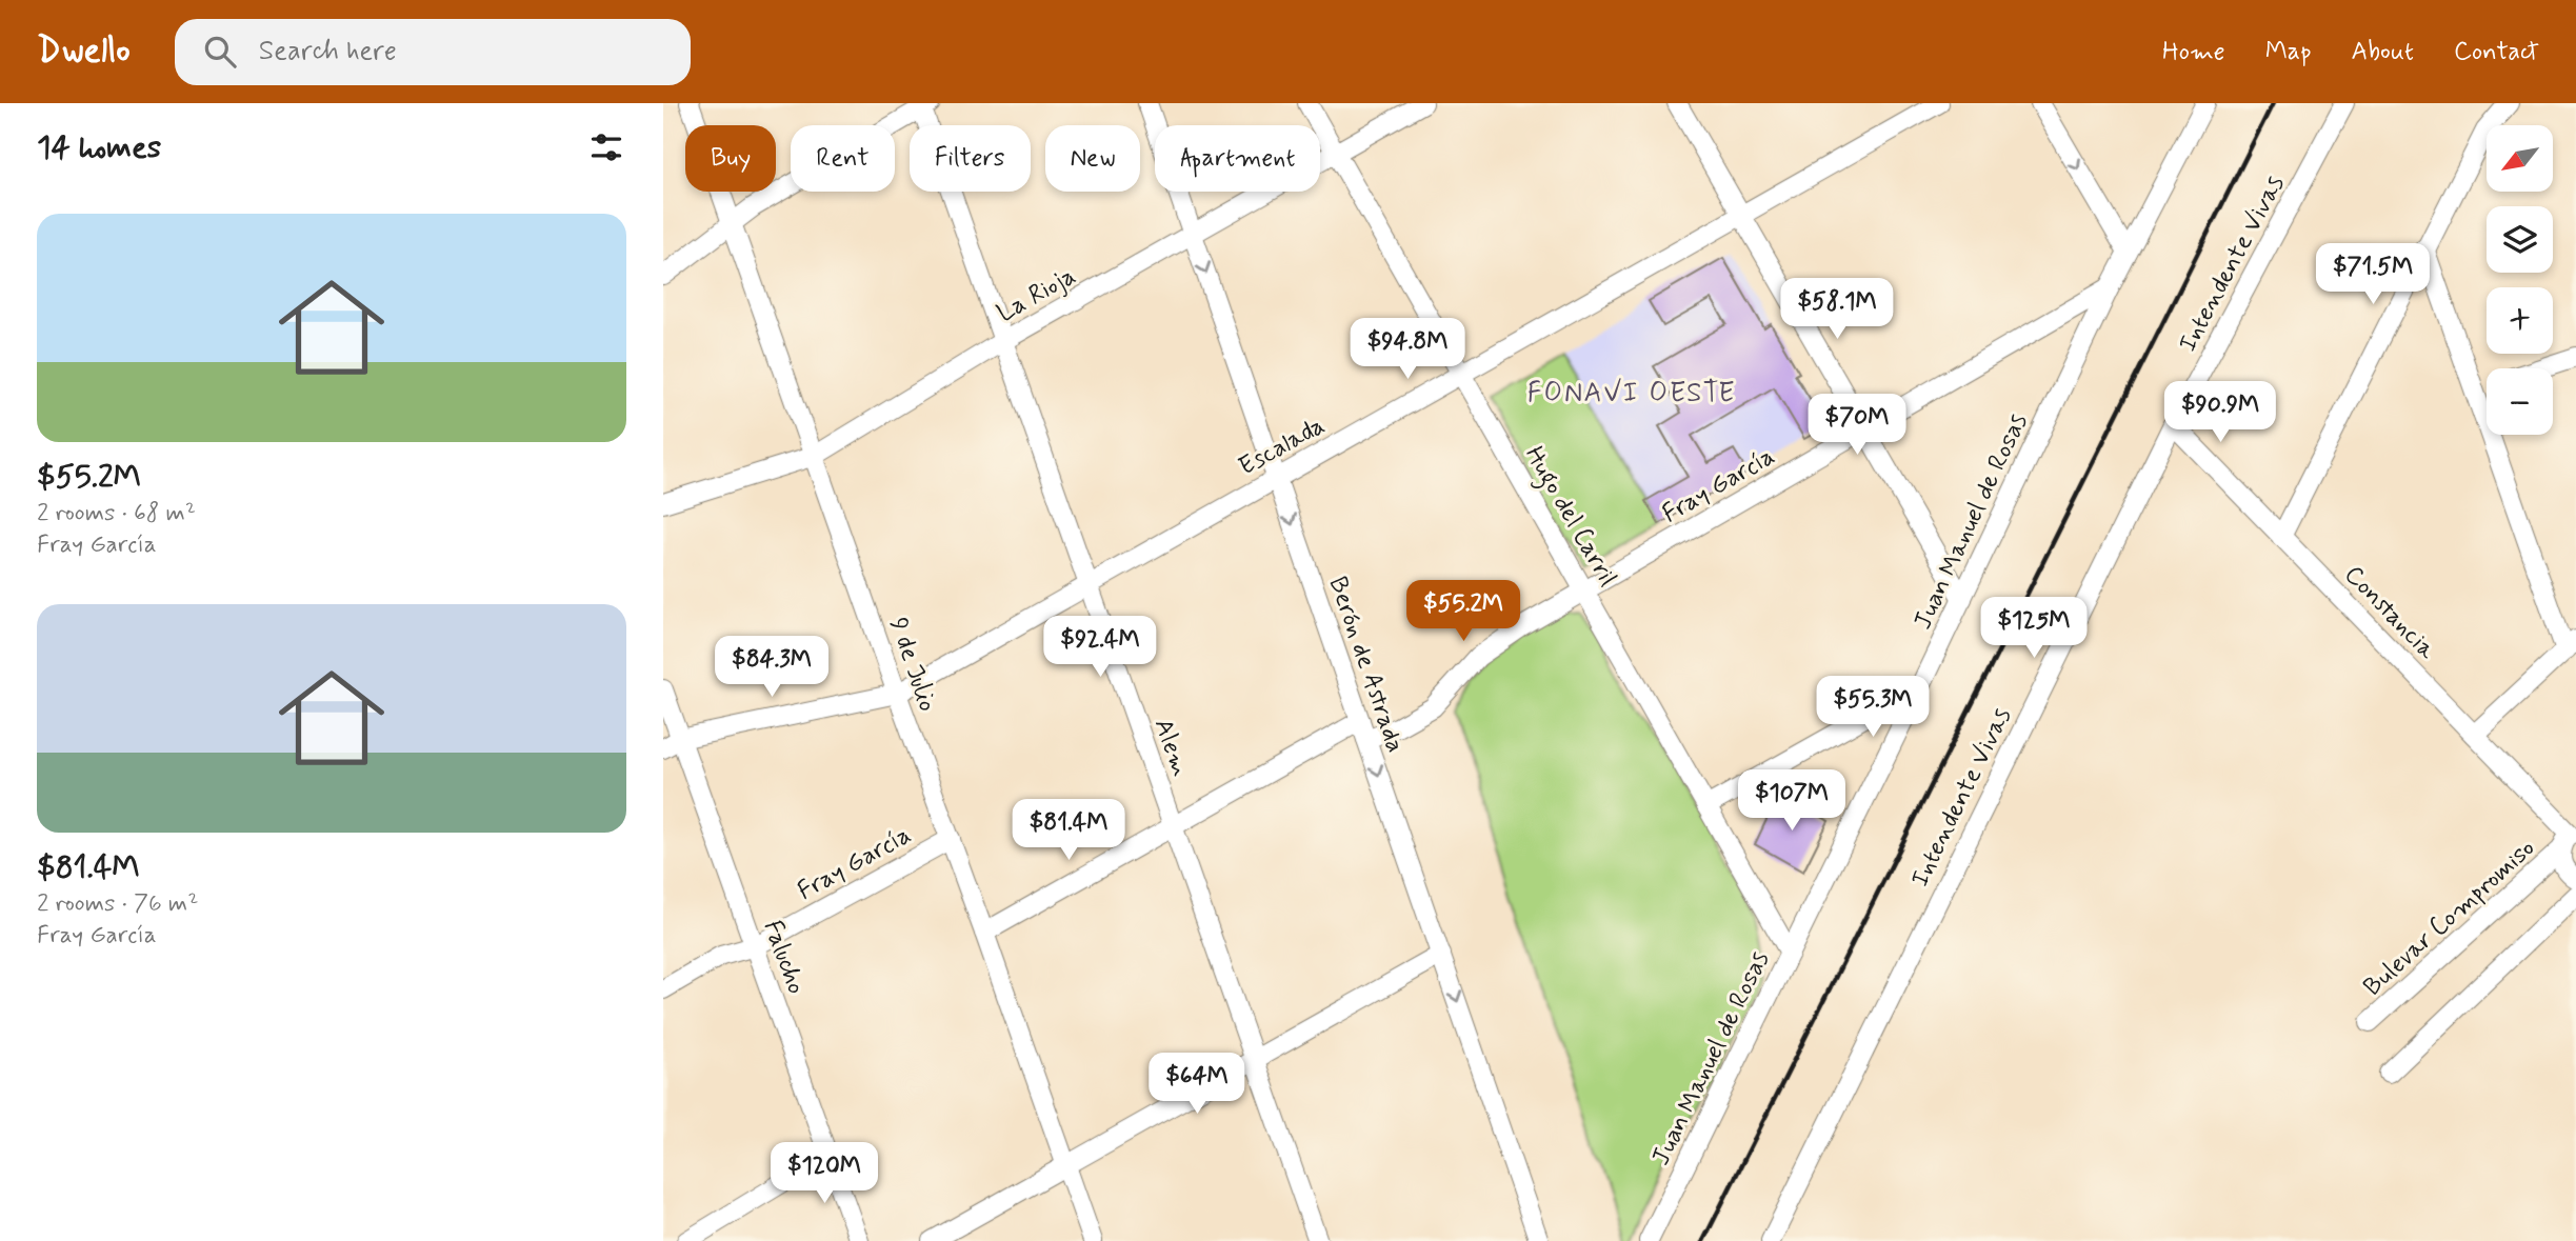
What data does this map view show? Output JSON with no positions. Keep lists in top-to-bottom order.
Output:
{
  "streets": {
    "street": [
      "Intendente Vivas",
      "La Rioja",
      "Escalada",
      "Fray García",
      "Hugo del Carril",
      "Juan Manuel de Rosas",
      "Constancia",
      "9 de Julio",
      "Berón de Astrada",
      "Alem",
      "Bulevar Compromiso",
      "Falucho"
    ]
  },
  "crossings": [
    ["Intendente Vivas", "Constancia"],
    ["La Rioja", "Hugo del Carril"],
    ["La Rioja", "9 de Julio"],
    ["La Rioja", "Berón de Astrada"],
    ["La Rioja", "Alem"],
    ["Escalada", "Hugo del Carril"],
    ["Escalada", "9 de Julio"],
    ["Escalada", "Berón de Astrada"],
    ["Escalada", "Alem"],
    ["Escalada", "Falucho"],
    ["Fray García", "Hugo del Carril"],
    ["Fray García", "Juan Manuel de Rosas"],
    ["Fray García", "9 de Julio"],
    ["Fray García", "Berón de Astrada"],
    ["Fray García", "Alem"],
    ["Fray García", "Falucho"],
    ["Hugo del Carril", "Juan Manuel de Rosas"],
    ["Constancia", "Bulevar Compromiso"]
  ],
  "one_way": ["Berón de Astrada"],
  "districts": ["FONAVI OESTE"],
  "north": "bottom left",
  "page": {
    "header": "Dwello",
    "search": "Search here",
    "nav": [
      "Home",
      "Map",
      "About",
      "Contact"
    ],
    "heading": "14 homes",
    "map_buttons": ["+", "−"],
    "chip": [
      "Buy",
      "Rent",
      "Filters",
      "New",
      "Apartment"
    ],
    "list": [
      {
        "name": "$55.2M",
        "note": "2 rooms · 68 m² · Fray García"
      },
      {
        "name": "$81.4M",
        "note": "2 rooms · 76 m² · Fray García"
      }
    ],
    "price": [
      "$71.5M",
      "$58.1M",
      "$94.8M",
      "$90.9M",
      "$70M",
      "$55.2M",
      "$125M",
      "$92.4M",
      "$84.3M",
      "$55.3M",
      "$107M",
      "$81.4M",
      "$64M",
      "$120M"
    ]
  }
}
